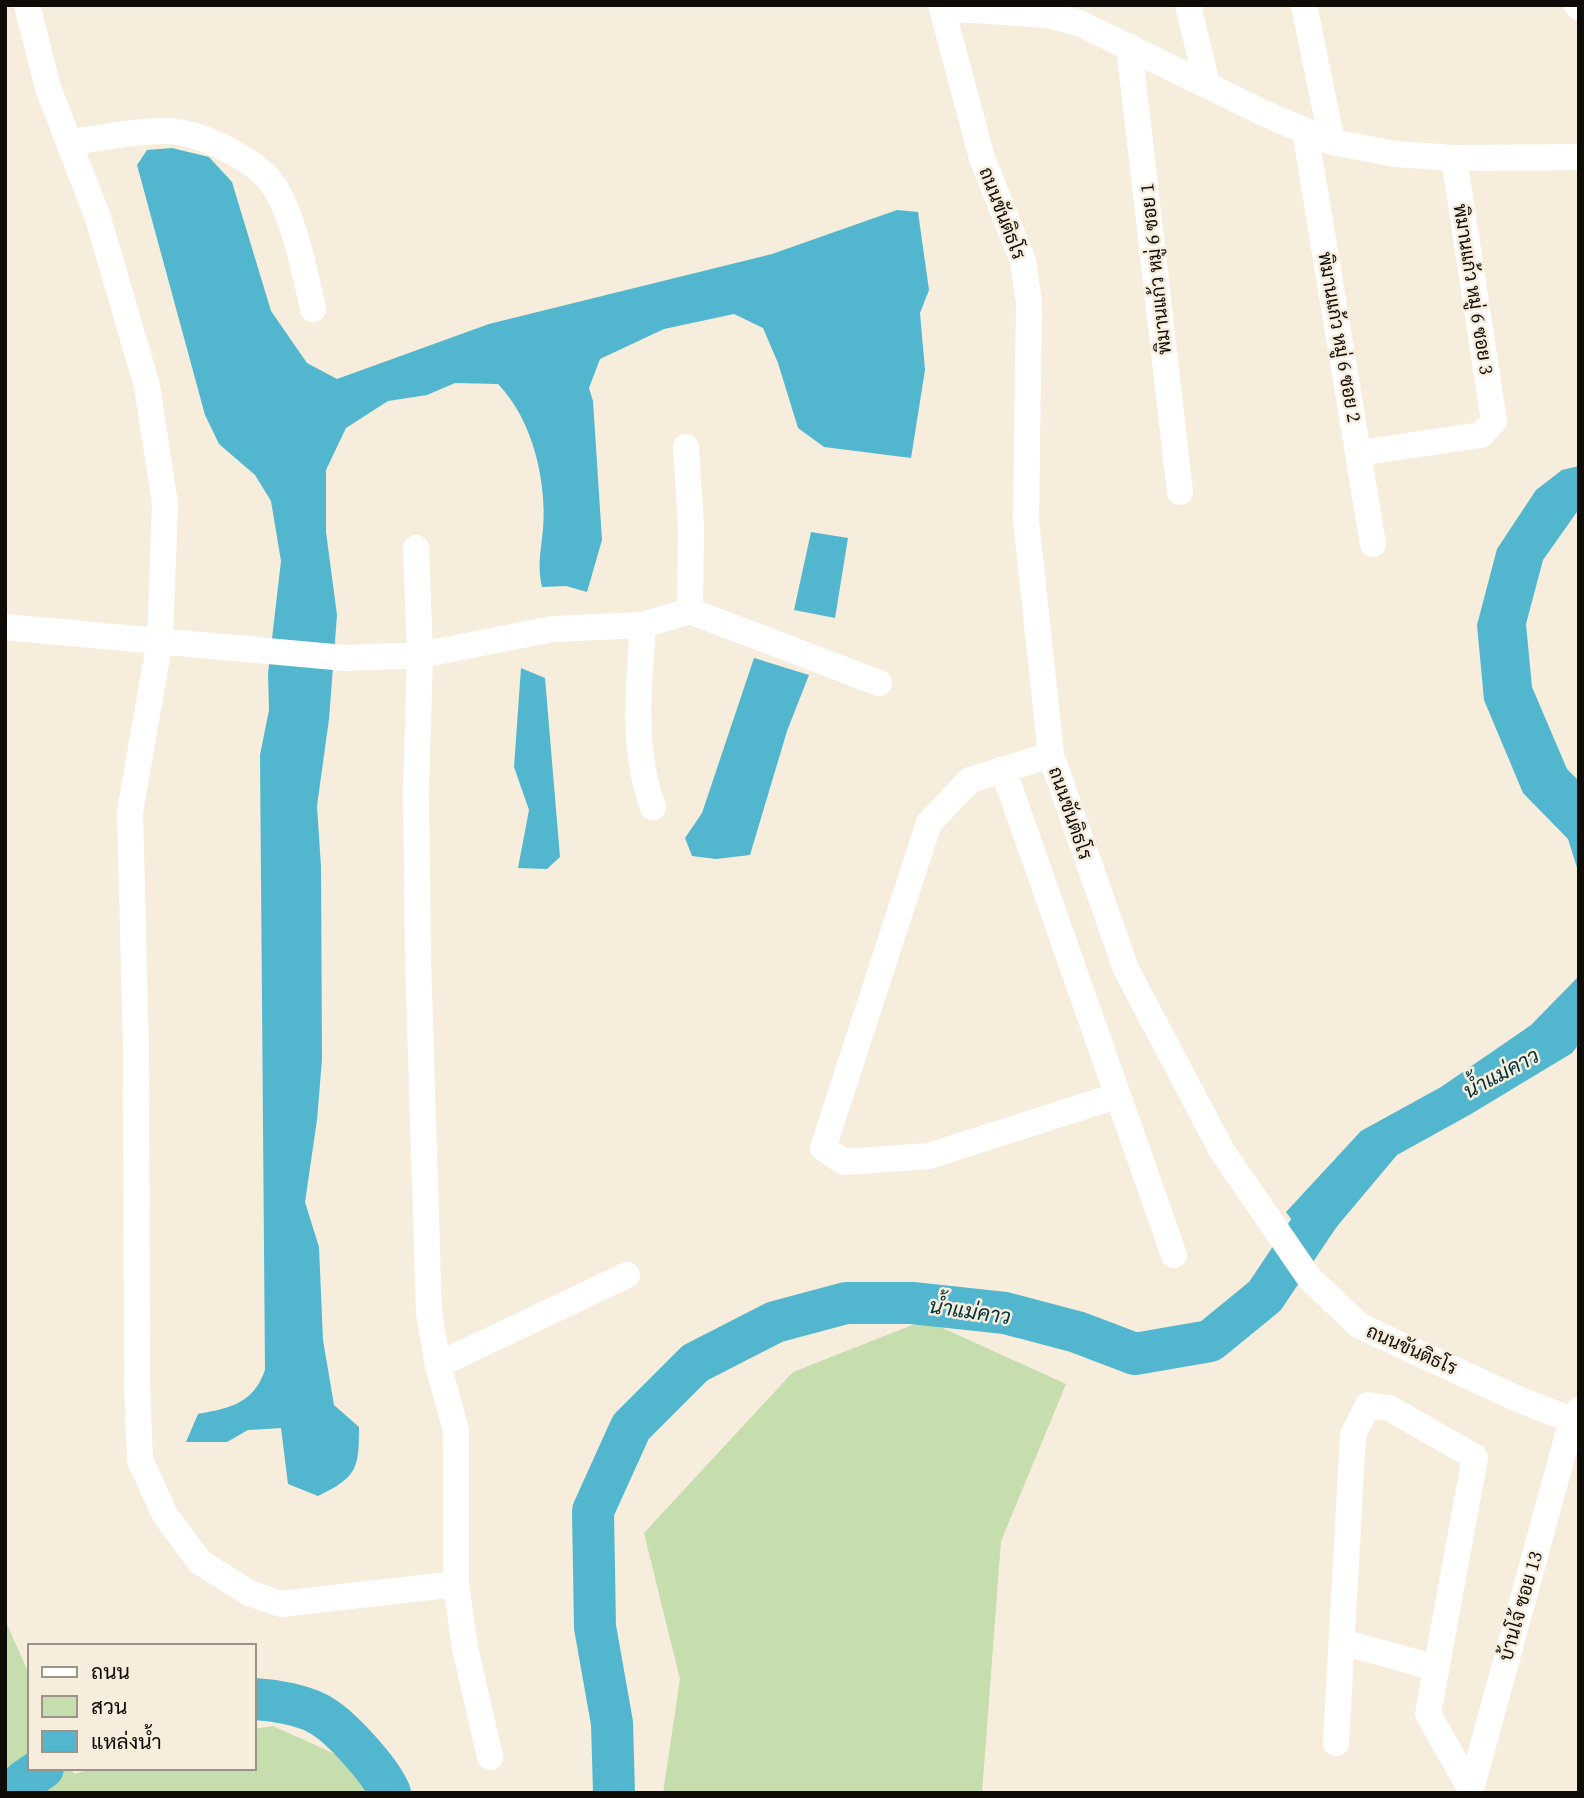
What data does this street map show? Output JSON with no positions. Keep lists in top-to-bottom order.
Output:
{
  "streets": {
    "street": [
      "ถนนขันติธโร",
      "พิมานแก้ว หมู่ 6 ซอย 1",
      "พิมานแก้ว หมู่ 6 ซอย 3",
      "พิมานแก้ว หมู่ 6 ซอย 2",
      "บ้านโจ้ ซอย 13"
    ]
  },
  "crossings": [
    ["ถนนขันติธโร", "บ้านโจ้ ซอย 13"],
    ["พิมานแก้ว หมู่ 6 ซอย 3", "พิมานแก้ว หมู่ 6 ซอย 2"]
  ],
  "water": ["น้ำแม่คาว"],
  "legend": ["ถนน", "สวน", "แหล่งน้ำ"]
}
